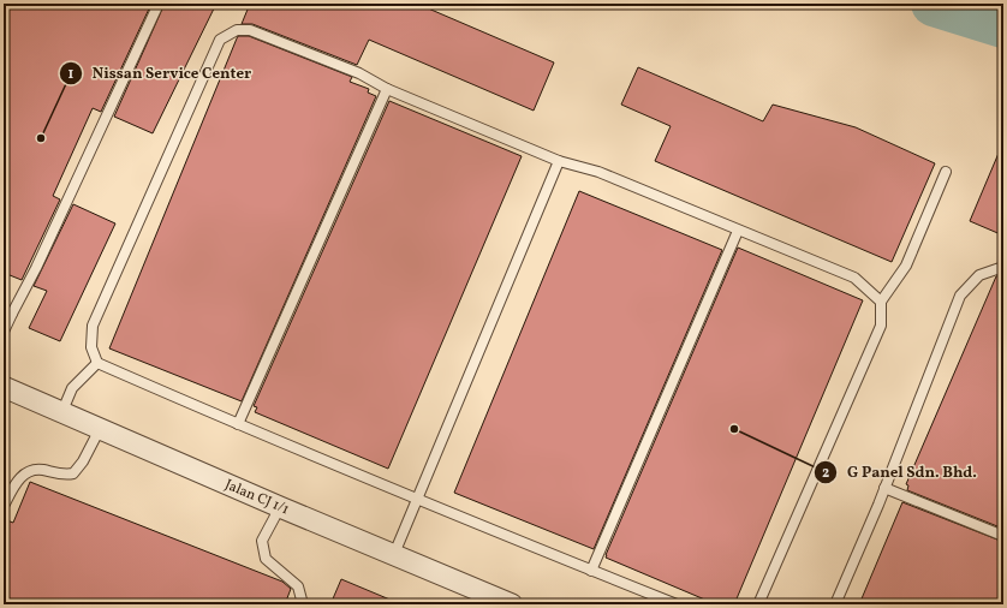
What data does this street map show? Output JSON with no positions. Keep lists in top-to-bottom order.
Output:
{
  "streets": {
    "street": ["Jalan CJ 1/1"]
  },
  "places": ["Nissan Service Center", "G Panel Sdn. Bhd."]
}
